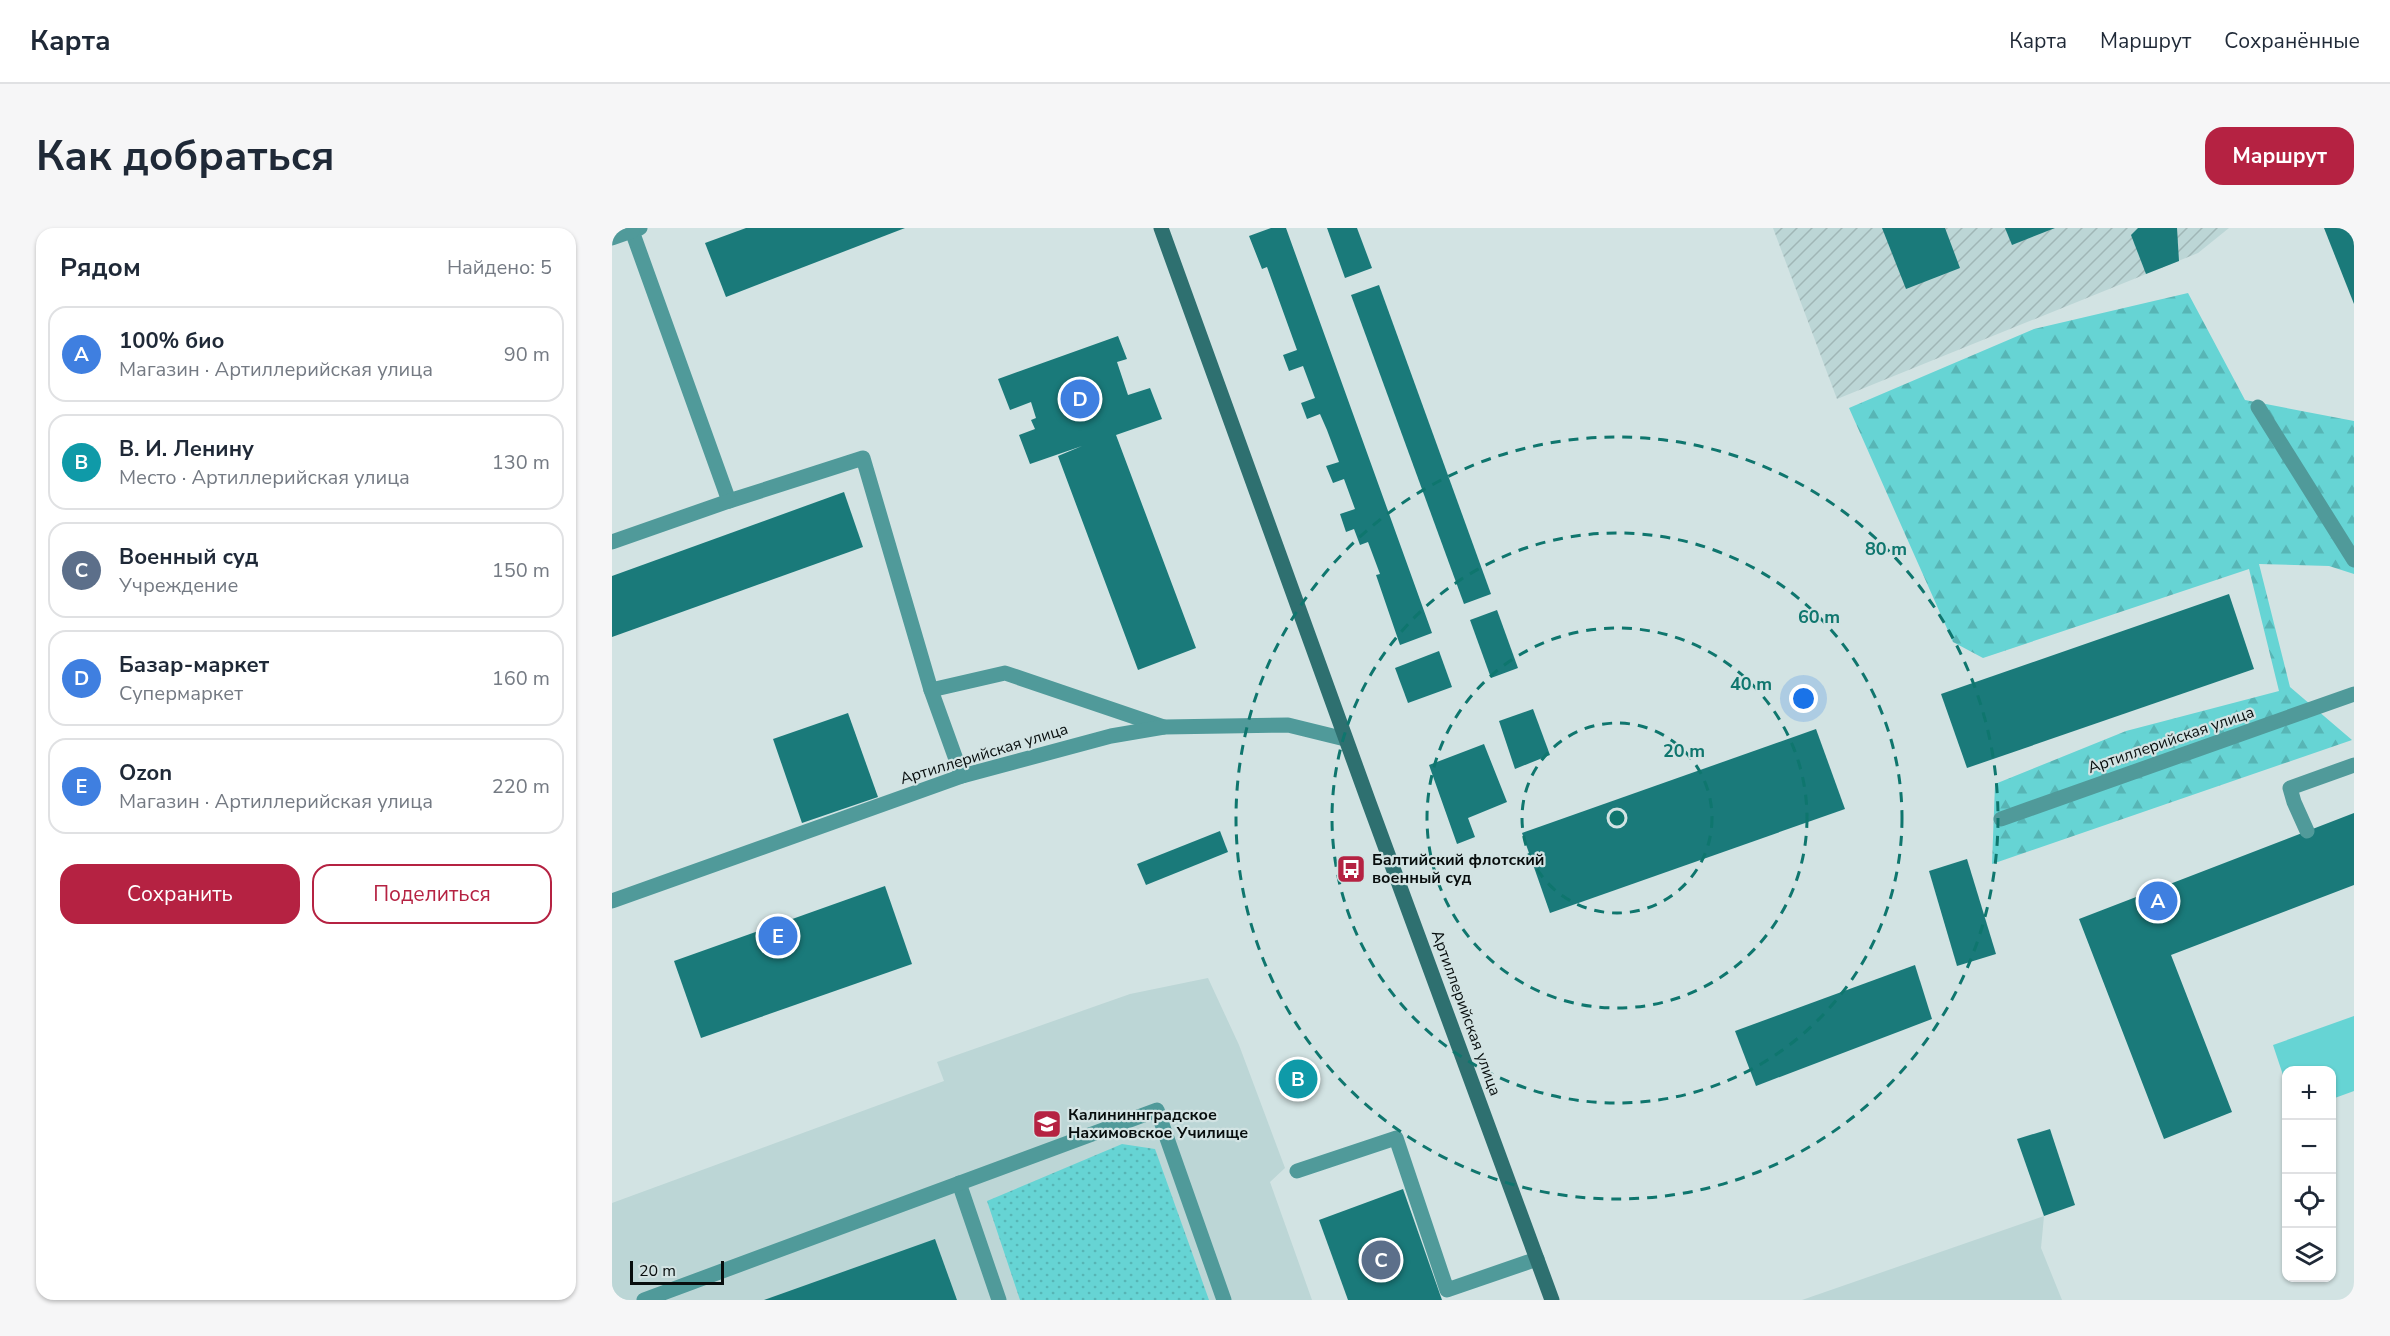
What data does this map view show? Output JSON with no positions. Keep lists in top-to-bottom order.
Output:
{
  "streets": {
    "main road": ["Артиллерийская улица"]
  },
  "places": {
    "bus stop": ["Балтийский флотский военный суд"],
    "school or university": ["Калининнградское Нахимовское Училище"]
  },
  "scale_bar": "20 m",
  "page": {
    "header": "Карта",
    "nav": ["Карта", "Маршрут", "Сохранённые"],
    "buttons": [
      "Маршрут",
      ["Сохранить", "Поделиться"]
    ],
    "title": "Как добраться",
    "heading": ["Рядом", "Найдено: 5"],
    "list": [
      {
        "mark": "A",
        "name": "100% био",
        "note": "Магазин · Артиллерийская улица",
        "value": "90 m"
      },
      {
        "mark": "B",
        "name": "В. И. Ленину",
        "note": "Место · Артиллерийская улица",
        "value": "130 m"
      },
      {
        "mark": "C",
        "name": "Военный суд",
        "note": "Учреждение",
        "value": "150 m"
      },
      {
        "mark": "D",
        "name": "Базар-маркет",
        "note": "Супермаркет",
        "value": "160 m"
      },
      {
        "mark": "E",
        "name": "Ozon",
        "note": "Магазин · Артиллерийская улица",
        "value": "220 m"
      }
    ],
    "pins": [
      "D",
      "A",
      "E",
      "B",
      "C"
    ],
    "map_buttons": ["+", "−"],
    "scale": "20 m"
  },
  "rings": [
    "80 m",
    "60 m",
    "40 m",
    "20 m"
  ]
}
